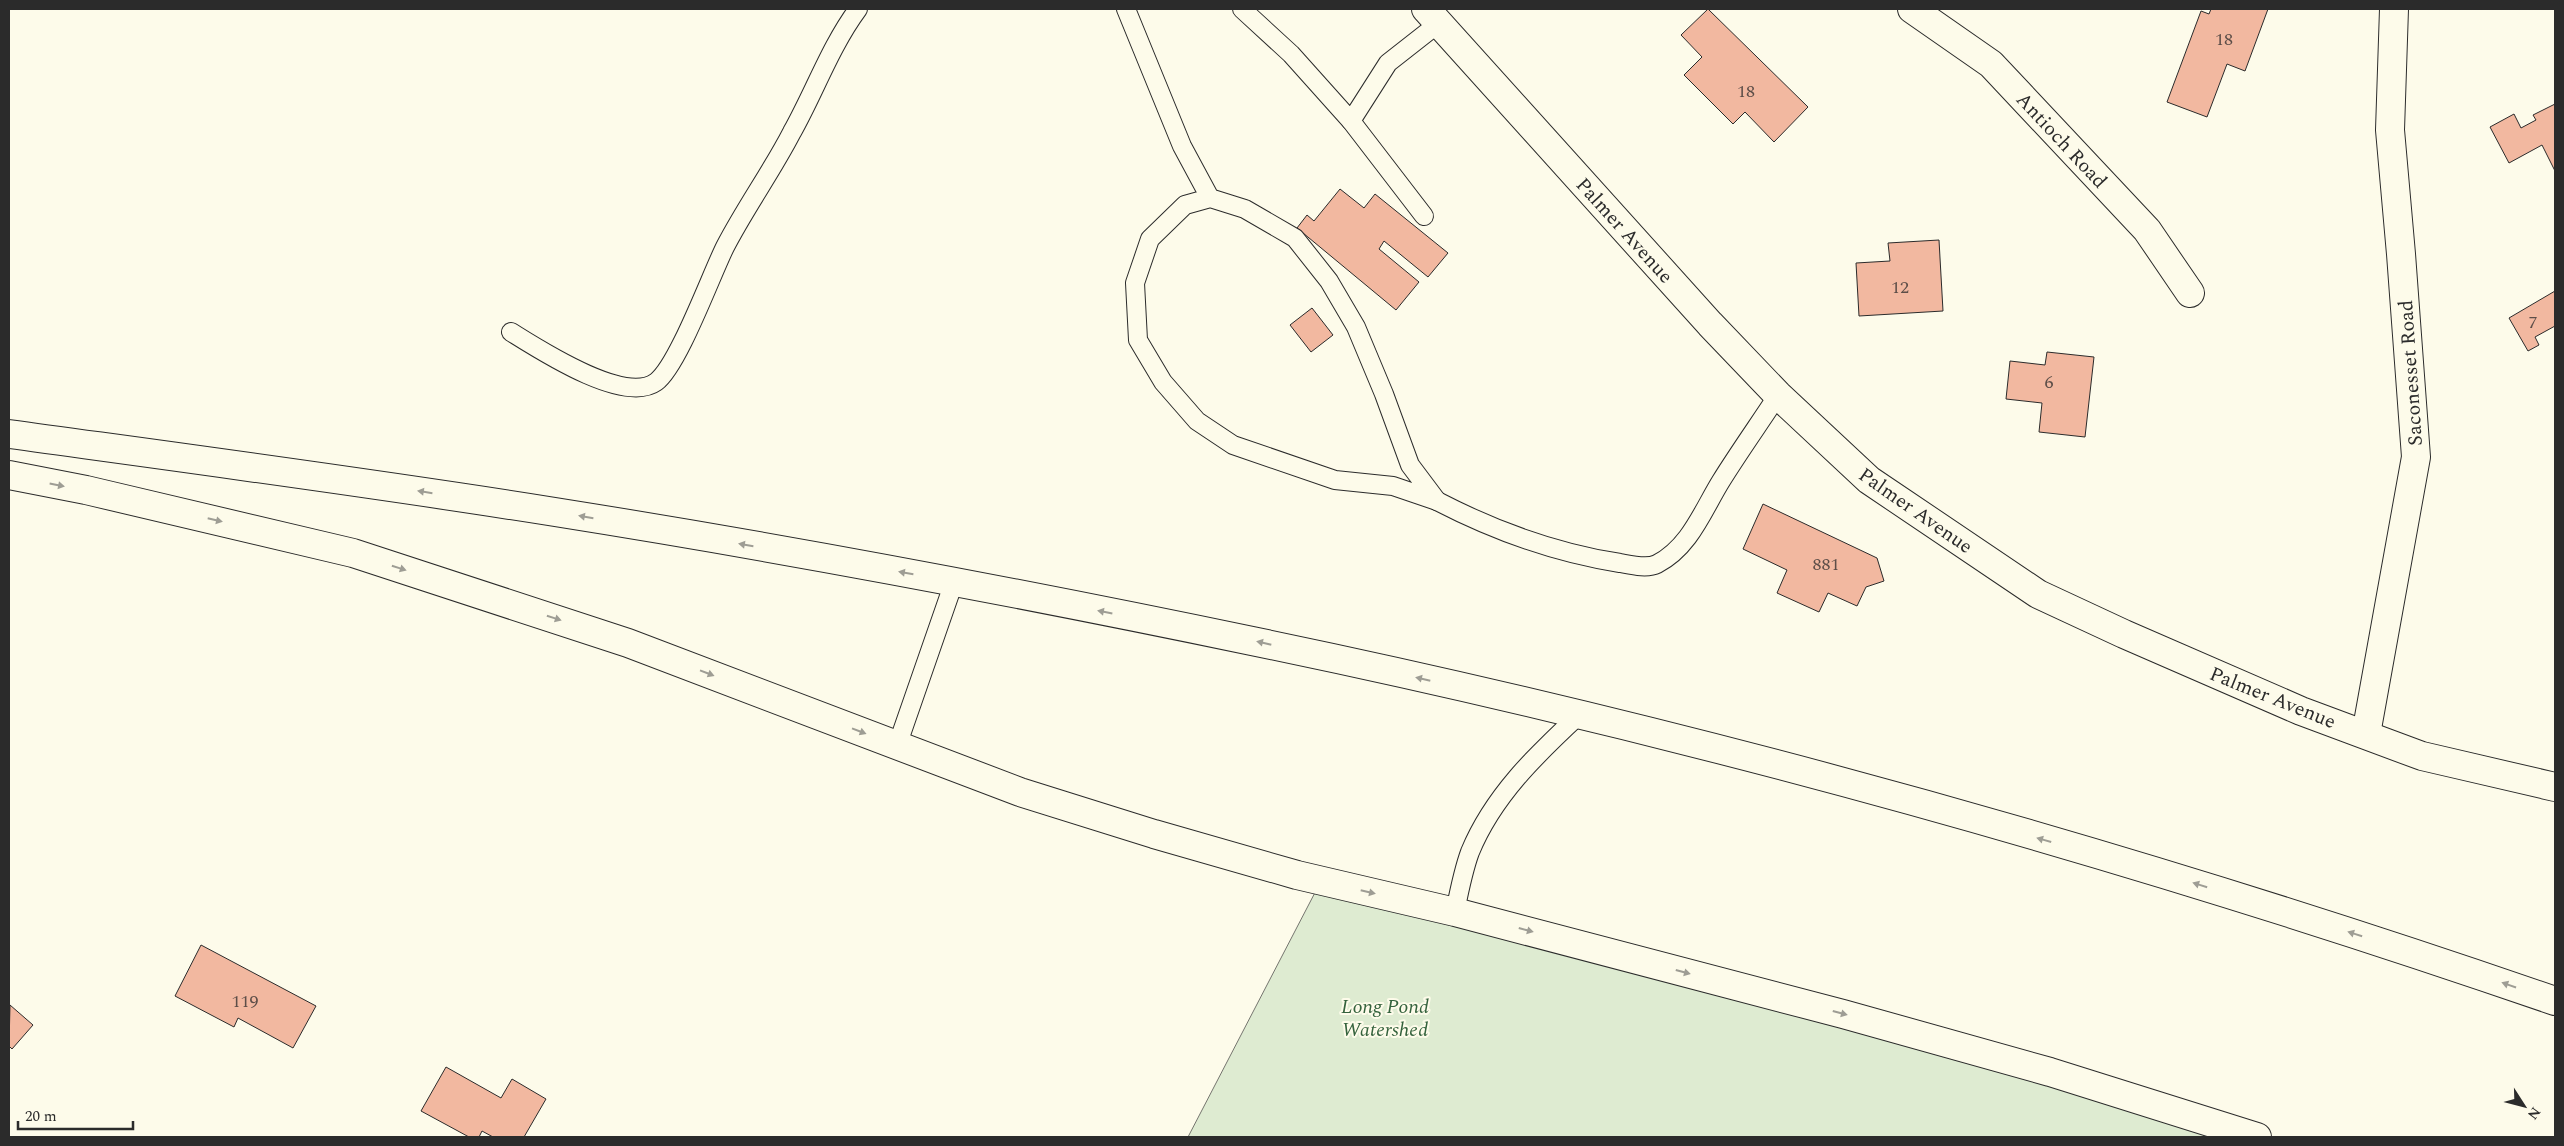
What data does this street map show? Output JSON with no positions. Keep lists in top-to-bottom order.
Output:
{
  "streets": {
    "main road": ["Antioch Road", "Palmer Avenue", "Saconesset Road"]
  },
  "crossings": [
    ["Palmer Avenue", "Saconesset Road"]
  ],
  "parks": ["Long Pond Watershed"],
  "house_numbers": [
    "18",
    "18",
    "12",
    "7",
    "6",
    "881",
    "119"
  ],
  "scale_bar": "20 m",
  "north": "bottom right"
}
